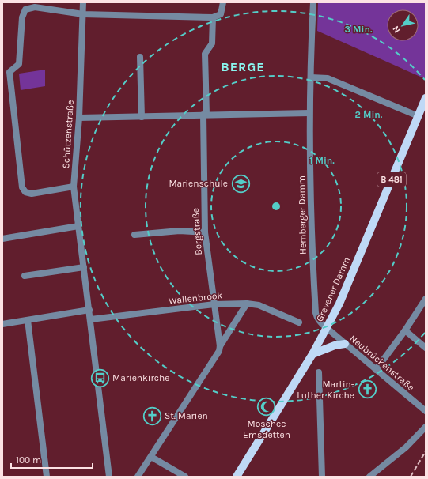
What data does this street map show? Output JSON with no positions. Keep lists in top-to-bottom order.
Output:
{
  "streets": {
    "main road": ["B 481", "Grevener Damm"],
    "street": [
      "Schützenstraße",
      "Hemberger Damm",
      "Bergstraße",
      "Wallenbrook",
      "Neubrückenstraße"
    ]
  },
  "crossings": [
    ["Schützenstraße", "Wallenbrook"],
    ["Hemberger Damm", "Grevener Damm"],
    ["Hemberger Damm", "Neubrückenstraße"],
    ["Bergstraße", "Wallenbrook"],
    ["Grevener Damm", "Neubrückenstraße"]
  ],
  "districts": ["BERGE"],
  "places": {
    "school or university": ["Marienschule"],
    "bus stop": ["Marienkirche"],
    "church": ["Martin- Luther Kirche", "St. Marien"],
    "mosque": ["Moschee Emsdetten"]
  },
  "scale_bar": "100 m",
  "north": "bottom left",
  "rings": ["3 Min.", "2 Min.", "1 Min."]
}
